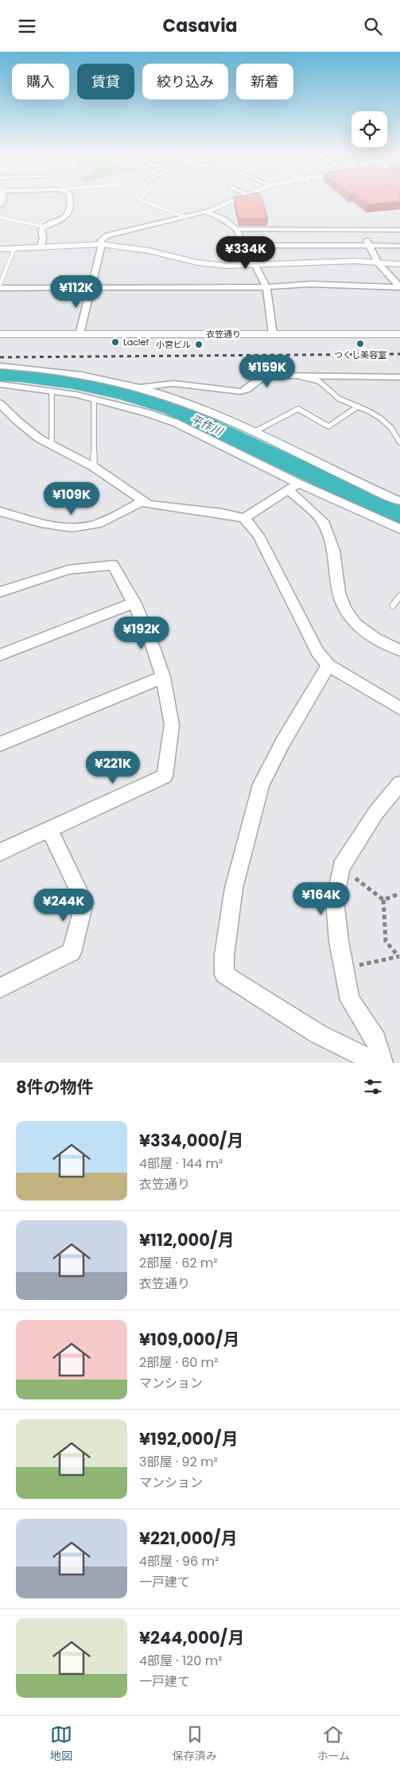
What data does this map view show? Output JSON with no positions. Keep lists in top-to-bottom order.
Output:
{
  "streets": {
    "street": ["衣笠通り"]
  },
  "water": ["平作川"],
  "places": ["Laclef", "つくし美容室", "小宮ビル"],
  "page": {
    "header": "Casavia",
    "chip": [
      "購入",
      "賃貸",
      "絞り込み",
      "新着"
    ],
    "price": [
      "¥334K",
      "¥112K",
      "¥159K",
      "¥109K",
      "¥192K",
      "¥221K",
      "¥164K",
      "¥244K"
    ],
    "heading": "8件の物件",
    "list": [
      {
        "name": "¥334,000/月",
        "note": "4部屋 · 144 m² · 衣笠通り"
      },
      {
        "name": "¥112,000/月",
        "note": "2部屋 · 62 m² · 衣笠通り"
      },
      {
        "name": "¥109,000/月",
        "note": "2部屋 · 60 m² · マンション"
      },
      {
        "name": "¥192,000/月",
        "note": "3部屋 · 92 m² · マンション"
      },
      {
        "name": "¥221,000/月",
        "note": "4部屋 · 96 m² · 一戸建て"
      },
      {
        "name": "¥244,000/月",
        "note": "4部屋 · 120 m² · 一戸建て"
      }
    ],
    "tabs": ["地図", "保存済み", "ホーム"]
  }
}
